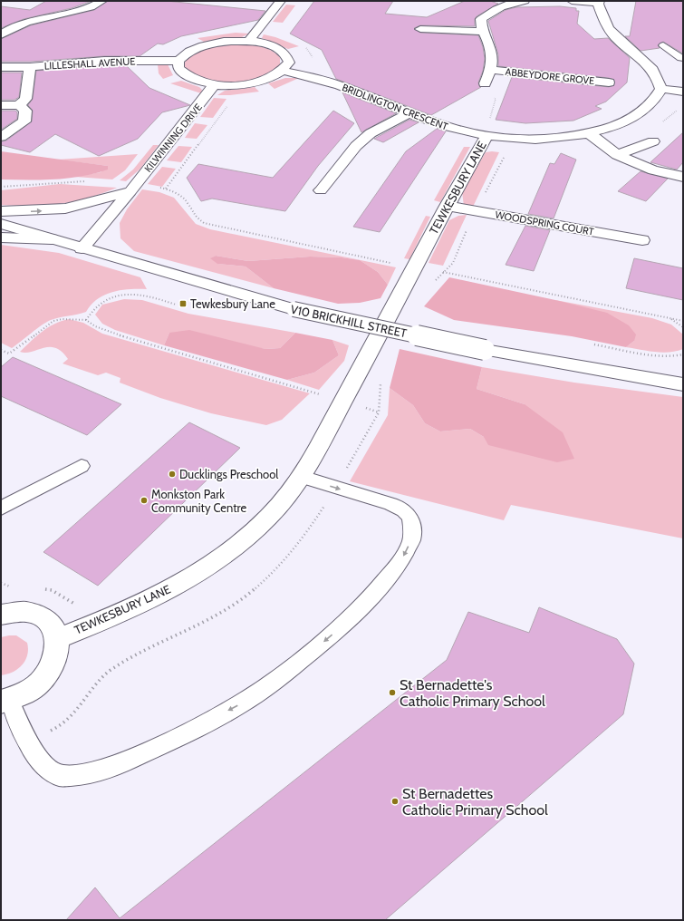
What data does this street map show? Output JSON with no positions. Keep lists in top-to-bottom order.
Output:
{
  "streets": {
    "street": [
      "LILLESHALL AVENUE",
      "ABBEYDORE GROVE",
      "BRIDLINGTON CRESCENT",
      "KILWINNING DRIVE",
      "TEWKESBURY LANE",
      "WOODSPRING COURT",
      "V10 BRICKHILL STREET"
    ]
  },
  "crossings": [
    ["BRIDLINGTON CRESCENT", "TEWKESBURY LANE"],
    ["KILWINNING DRIVE", "V10 BRICKHILL STREET"],
    ["TEWKESBURY LANE", "WOODSPRING COURT"]
  ],
  "places": {
    "transit": ["Tewkesbury Lane"],
    "other": [
      "Ducklings Preschool",
      "Monkston Park Community Centre",
      "St Bernadette's Catholic Primary School",
      "St Bernadettes Catholic Primary School"
    ]
  }
}
